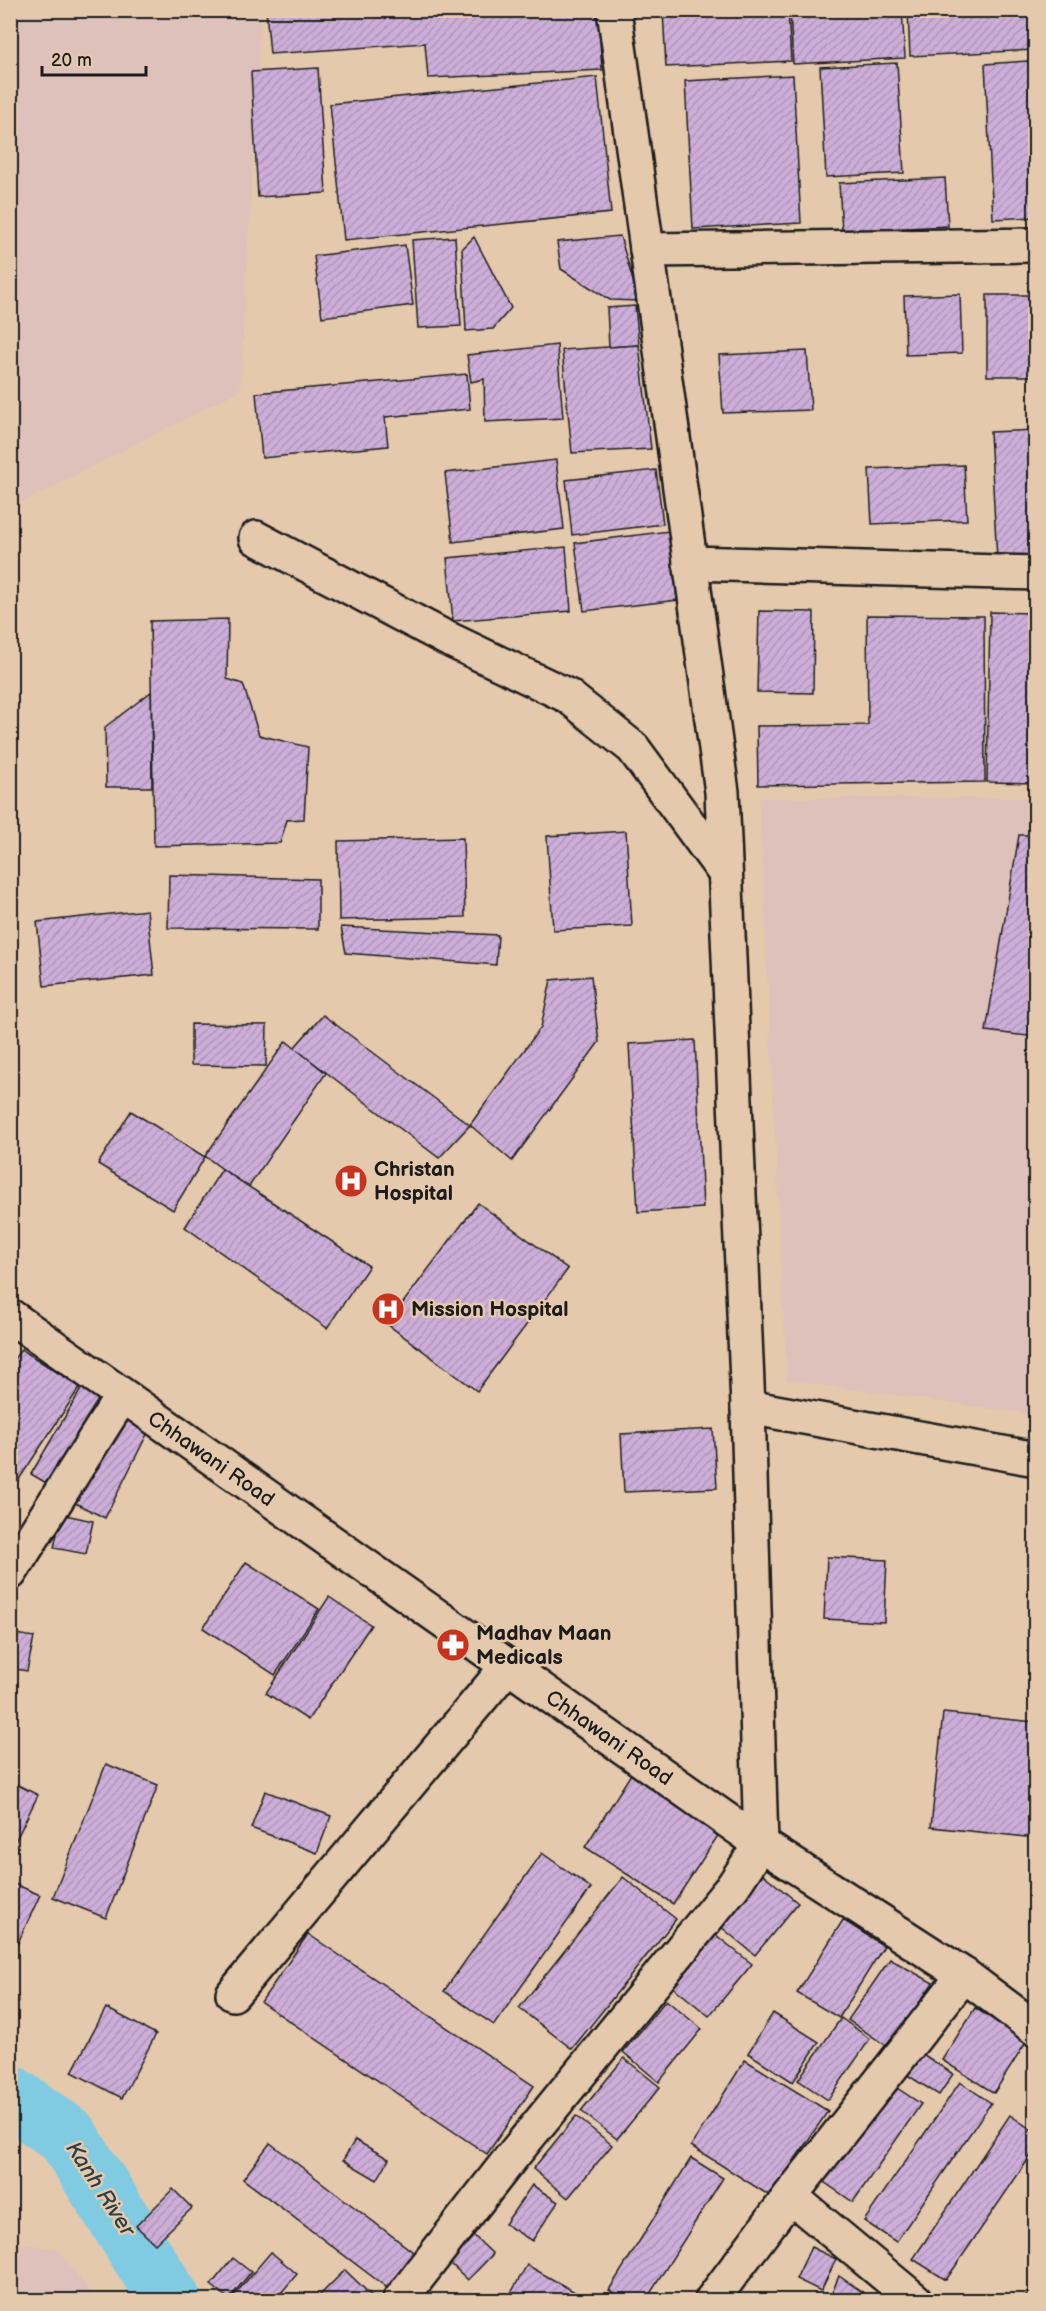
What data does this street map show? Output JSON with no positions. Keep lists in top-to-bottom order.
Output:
{
  "streets": {
    "street": ["Chhawani Road"]
  },
  "water": ["Kanh River"],
  "places": {
    "hospital": ["Christan Hospital", "Mission Hospital"],
    "pharmacy": ["Madhav Maan Medicals"]
  },
  "scale_bar": "20 m"
}
